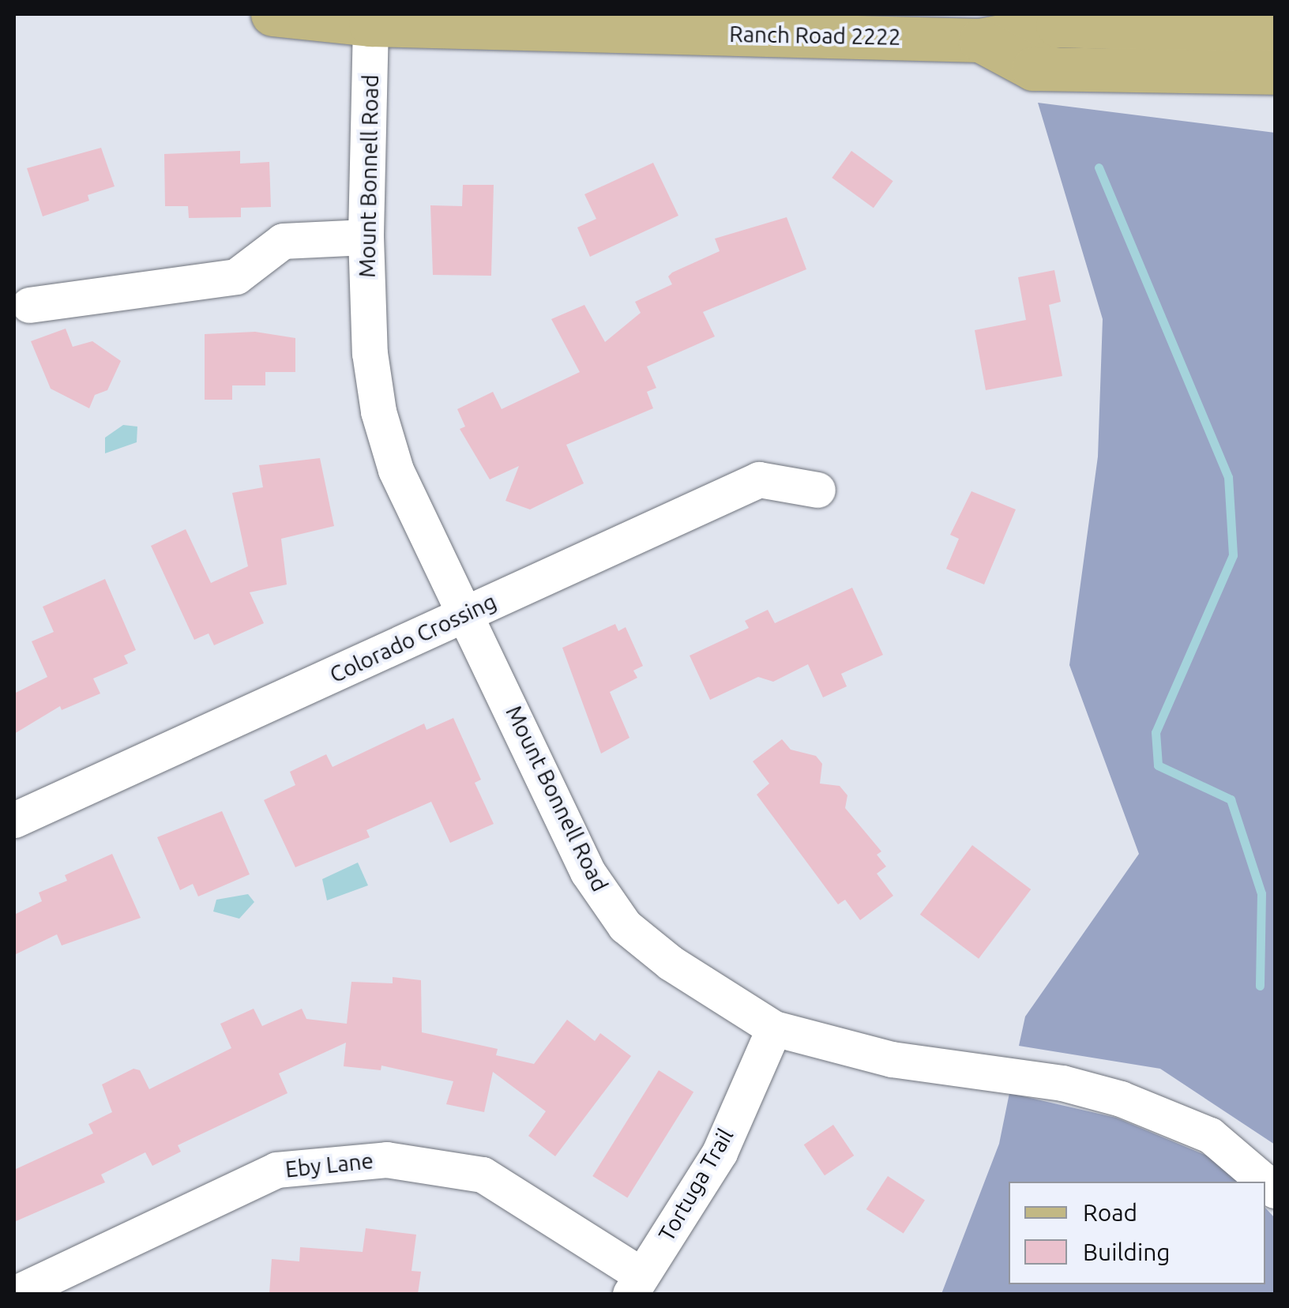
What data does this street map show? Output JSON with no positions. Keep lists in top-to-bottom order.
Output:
{
  "streets": {
    "main road": ["Ranch Road 2222"],
    "street": [
      "Mount Bonnell Road",
      "Colorado Crossing",
      "Eby Lane",
      "Tortuga Trail"
    ]
  },
  "crossings": [
    ["Ranch Road 2222", "Mount Bonnell Road"],
    ["Mount Bonnell Road", "Colorado Crossing"],
    ["Mount Bonnell Road", "Tortuga Trail"],
    ["Eby Lane", "Tortuga Trail"]
  ],
  "legend": ["Road", "Building"]
}
